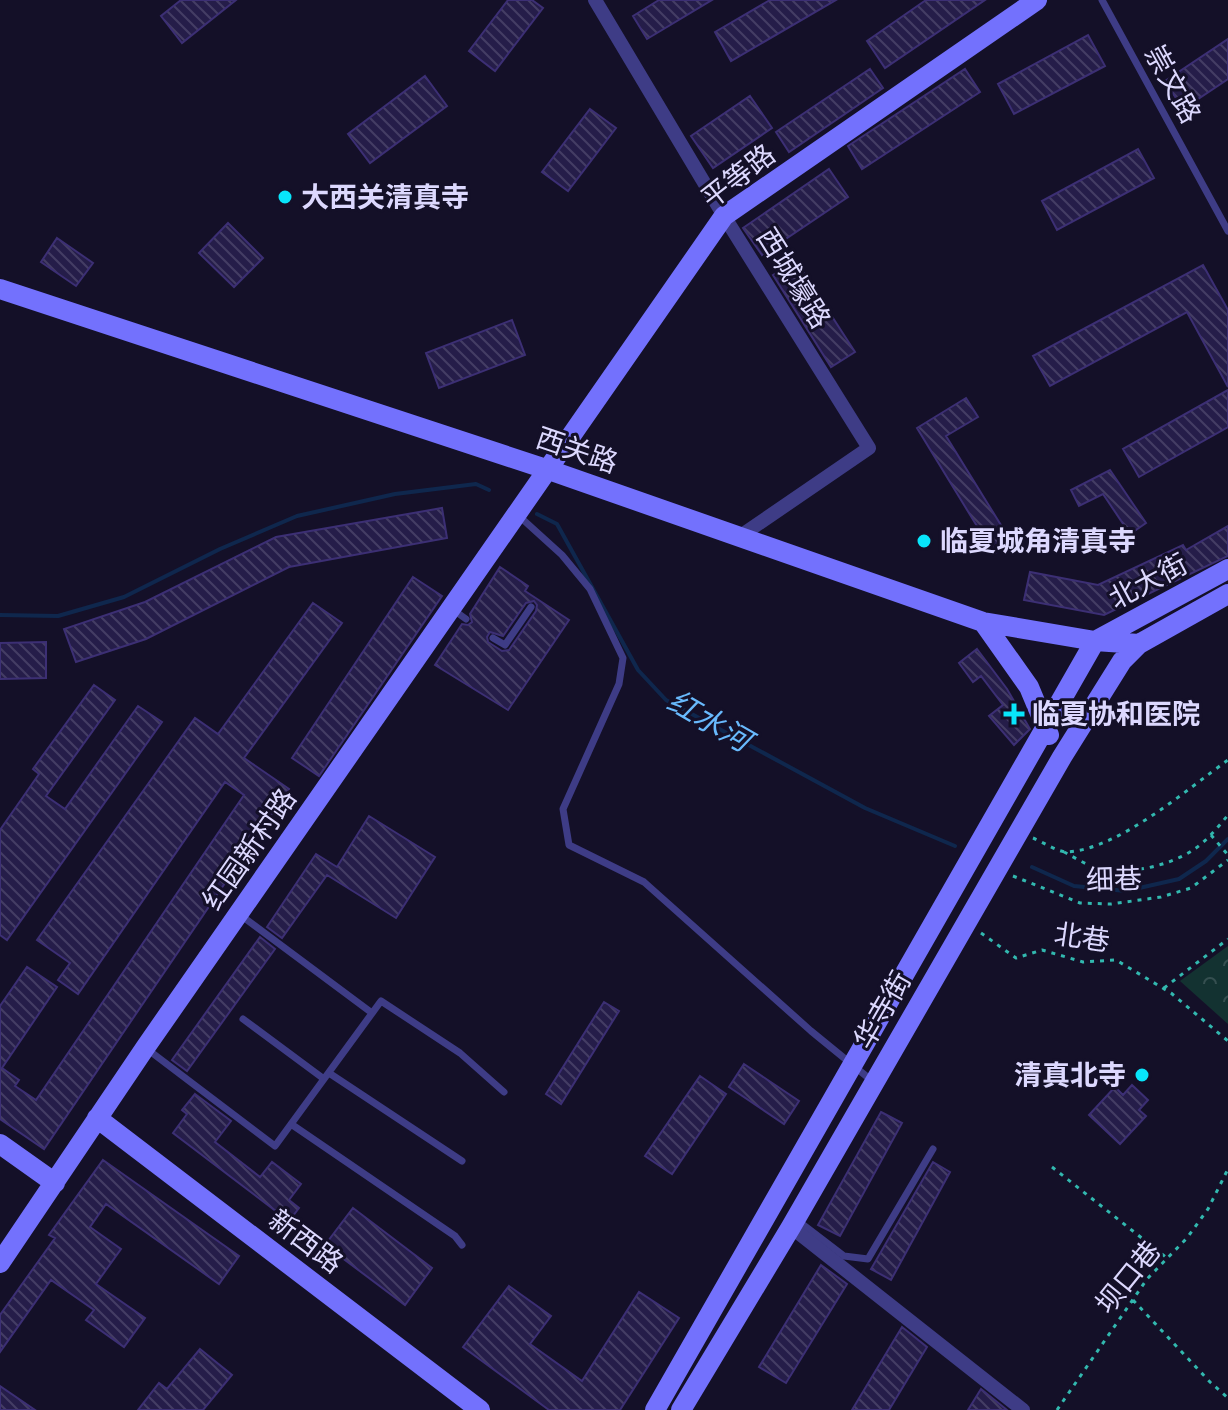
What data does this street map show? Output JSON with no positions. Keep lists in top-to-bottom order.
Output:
{
  "streets": {
    "main road": [
      "平等路",
      "西关路",
      "北大街",
      "红园新村路",
      "华寺街",
      "新西路"
    ],
    "street": ["西城壕路"],
    "lane": ["崇文路"],
    "path": ["细巷", "北巷", "坝口巷"]
  },
  "crossings": [
    ["平等路", "西城壕路"],
    ["平等路", "西关路"],
    ["平等路", "红园新村路"],
    ["西城壕路", "西关路"],
    ["西关路", "北大街"],
    ["西关路", "红园新村路"],
    ["西关路", "华寺街"],
    ["北大街", "华寺街"],
    ["红园新村路", "新西路"],
    ["细巷", "华寺街"],
    ["北巷", "华寺街"]
  ],
  "water": ["红水河"],
  "places": {
    "other": ["大西关清真寺", "临夏城角清真寺", "清真北寺"],
    "health": ["临夏协和医院"]
  }
}
